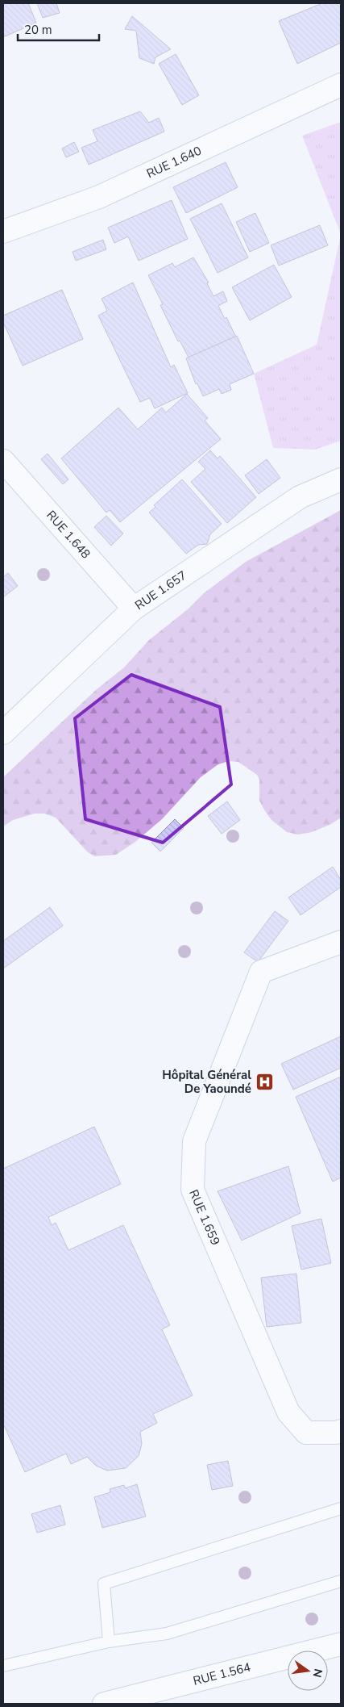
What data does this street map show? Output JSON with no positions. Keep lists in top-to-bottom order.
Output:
{
  "streets": {
    "street": [
      "RUE 1.640",
      "RUE 1.648",
      "RUE 1.657",
      "RUE 1.659",
      "RUE 1.564"
    ]
  },
  "crossings": [
    ["RUE 1.648", "RUE 1.657"]
  ],
  "places": {
    "hospital": ["Hôpital Général De Yaoundé"]
  },
  "scale_bar": "20 m",
  "north": "right"
}
